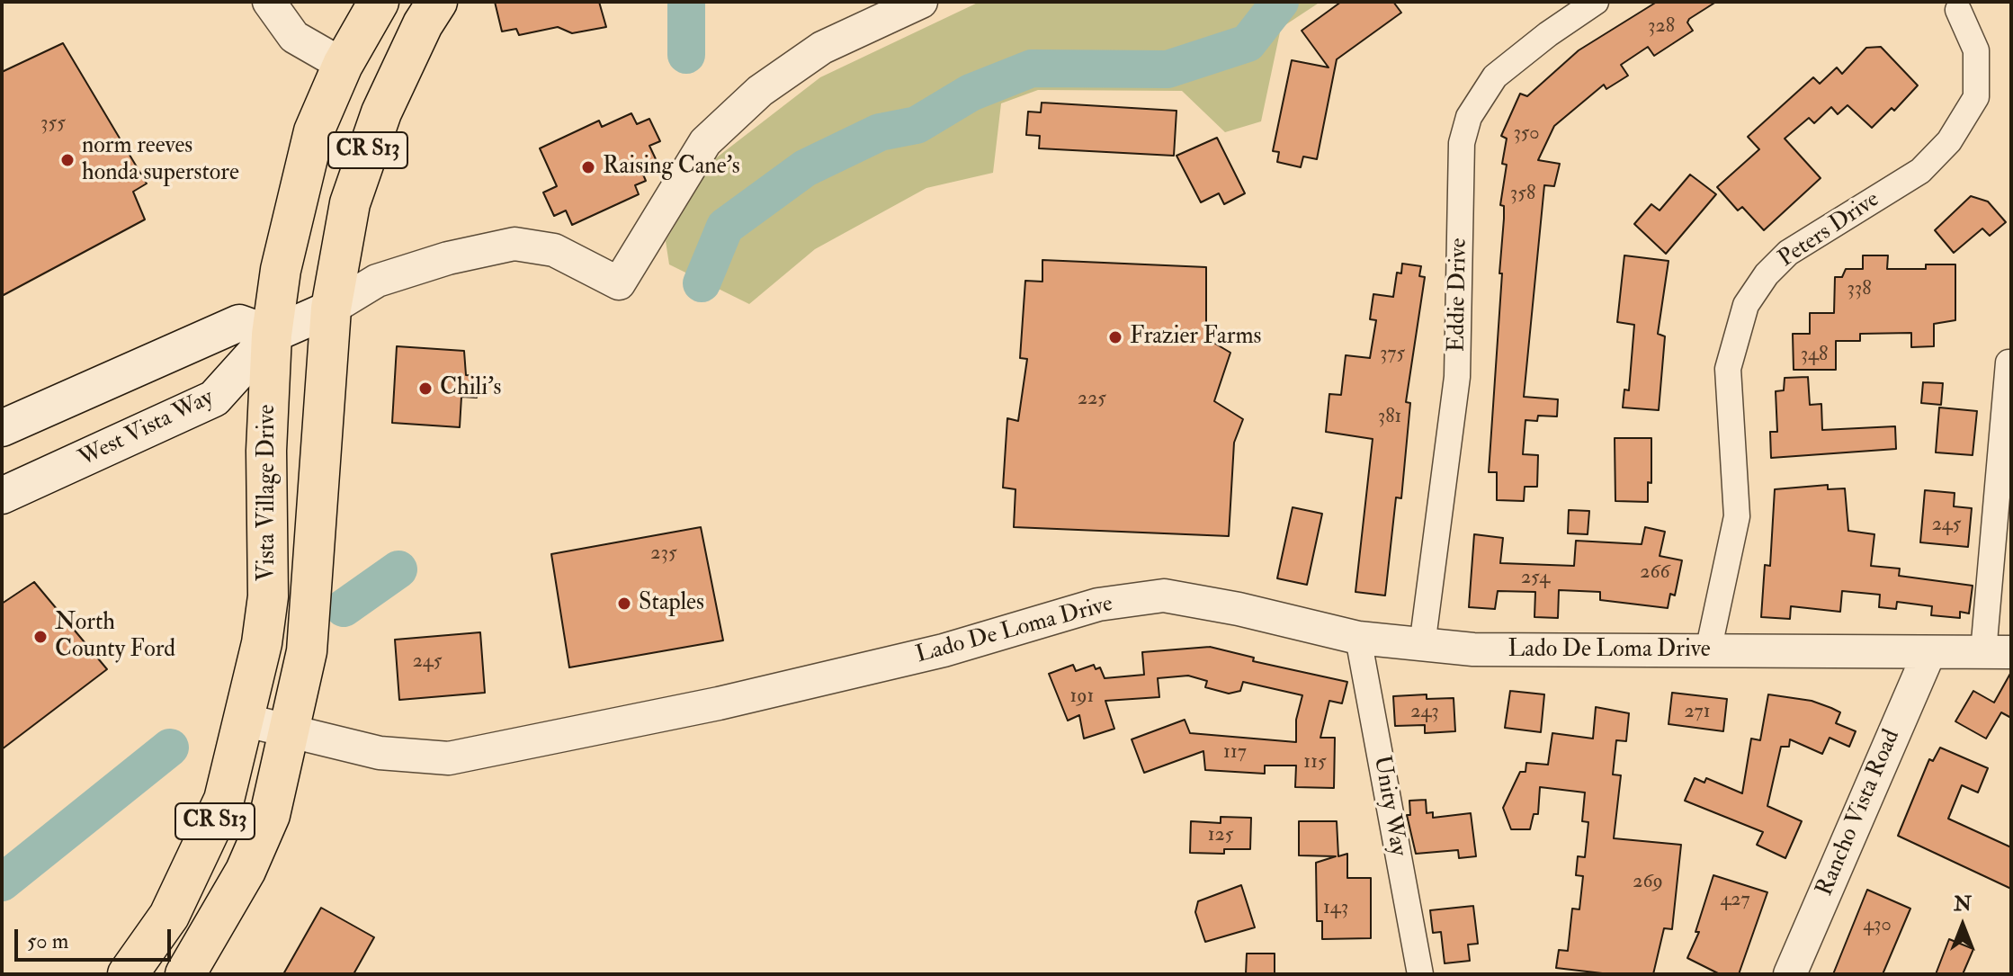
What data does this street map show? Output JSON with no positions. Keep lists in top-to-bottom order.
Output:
{
  "streets": {
    "main road": ["CR S13", "West Vista Way", "Vista Village Drive"],
    "street": [
      "Peters Drive",
      "Eddie Drive",
      "Lado De Loma Drive",
      "Unity Way",
      "Rancho Vista Road"
    ]
  },
  "crossings": [
    ["Peters Drive", "Lado De Loma Drive"],
    ["Eddie Drive", "Lado De Loma Drive"],
    ["West Vista Way", "Vista Village Drive"],
    ["Vista Village Drive", "Lado De Loma Drive"],
    ["Lado De Loma Drive", "Unity Way"],
    ["Lado De Loma Drive", "Rancho Vista Road"]
  ],
  "places": [
    "norm reeves honda superstore",
    "Raising Cane's",
    "Frazier Farms",
    "Chili's",
    "Staples",
    "North County Ford"
  ],
  "house_numbers": [
    "328",
    "355",
    "350",
    "358",
    "338",
    "375",
    "348",
    "225",
    "381",
    "245",
    "235",
    "266",
    "254",
    "245",
    "191",
    "243",
    "271",
    "117",
    "115",
    "125",
    "269",
    "427",
    "143",
    "430"
  ],
  "scale_bar": "50 m",
  "north": "top"
}
